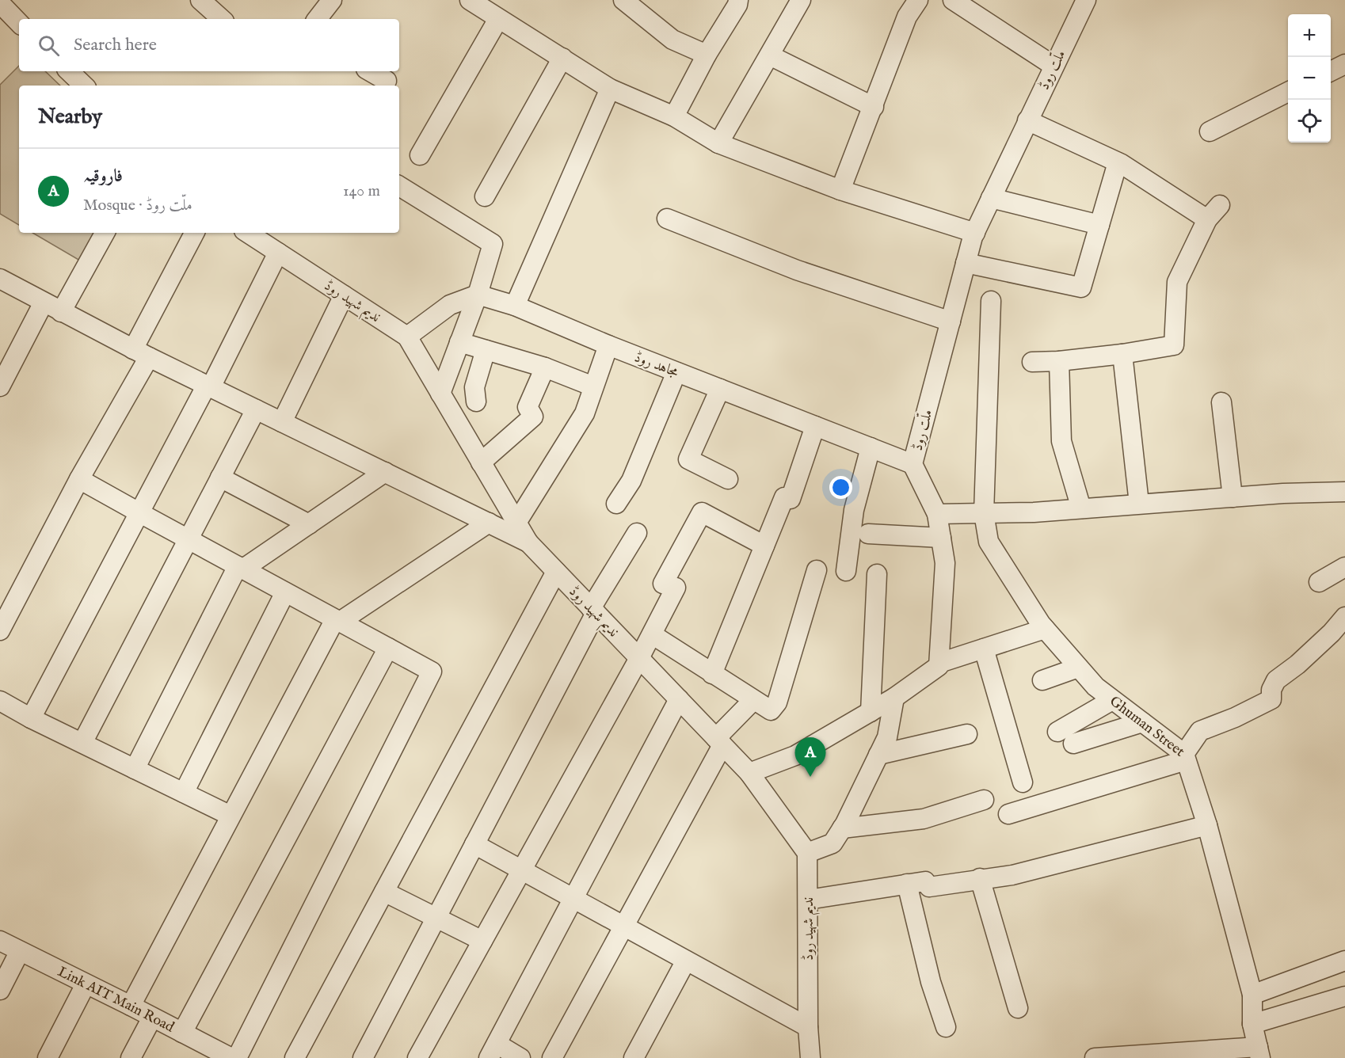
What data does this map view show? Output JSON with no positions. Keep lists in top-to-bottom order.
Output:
{
  "streets": {
    "street": [
      "ملّت روڈ",
      "ندیم شہید روڈ",
      "مجاہد روڈ",
      "Ghuman Street",
      "Link AIT Main Road"
    ]
  },
  "crossings": [
    ["ملّت روڈ", "مجاہد روڈ"]
  ],
  "page": {
    "map_buttons": ["+", "−"],
    "search": "Search here",
    "heading": "Nearby",
    "list": [
      {
        "mark": "A",
        "name": "فاروقیہ",
        "note": "Mosque · ملّت روڈ",
        "value": "140 m"
      }
    ],
    "pins": "A"
  }
}
